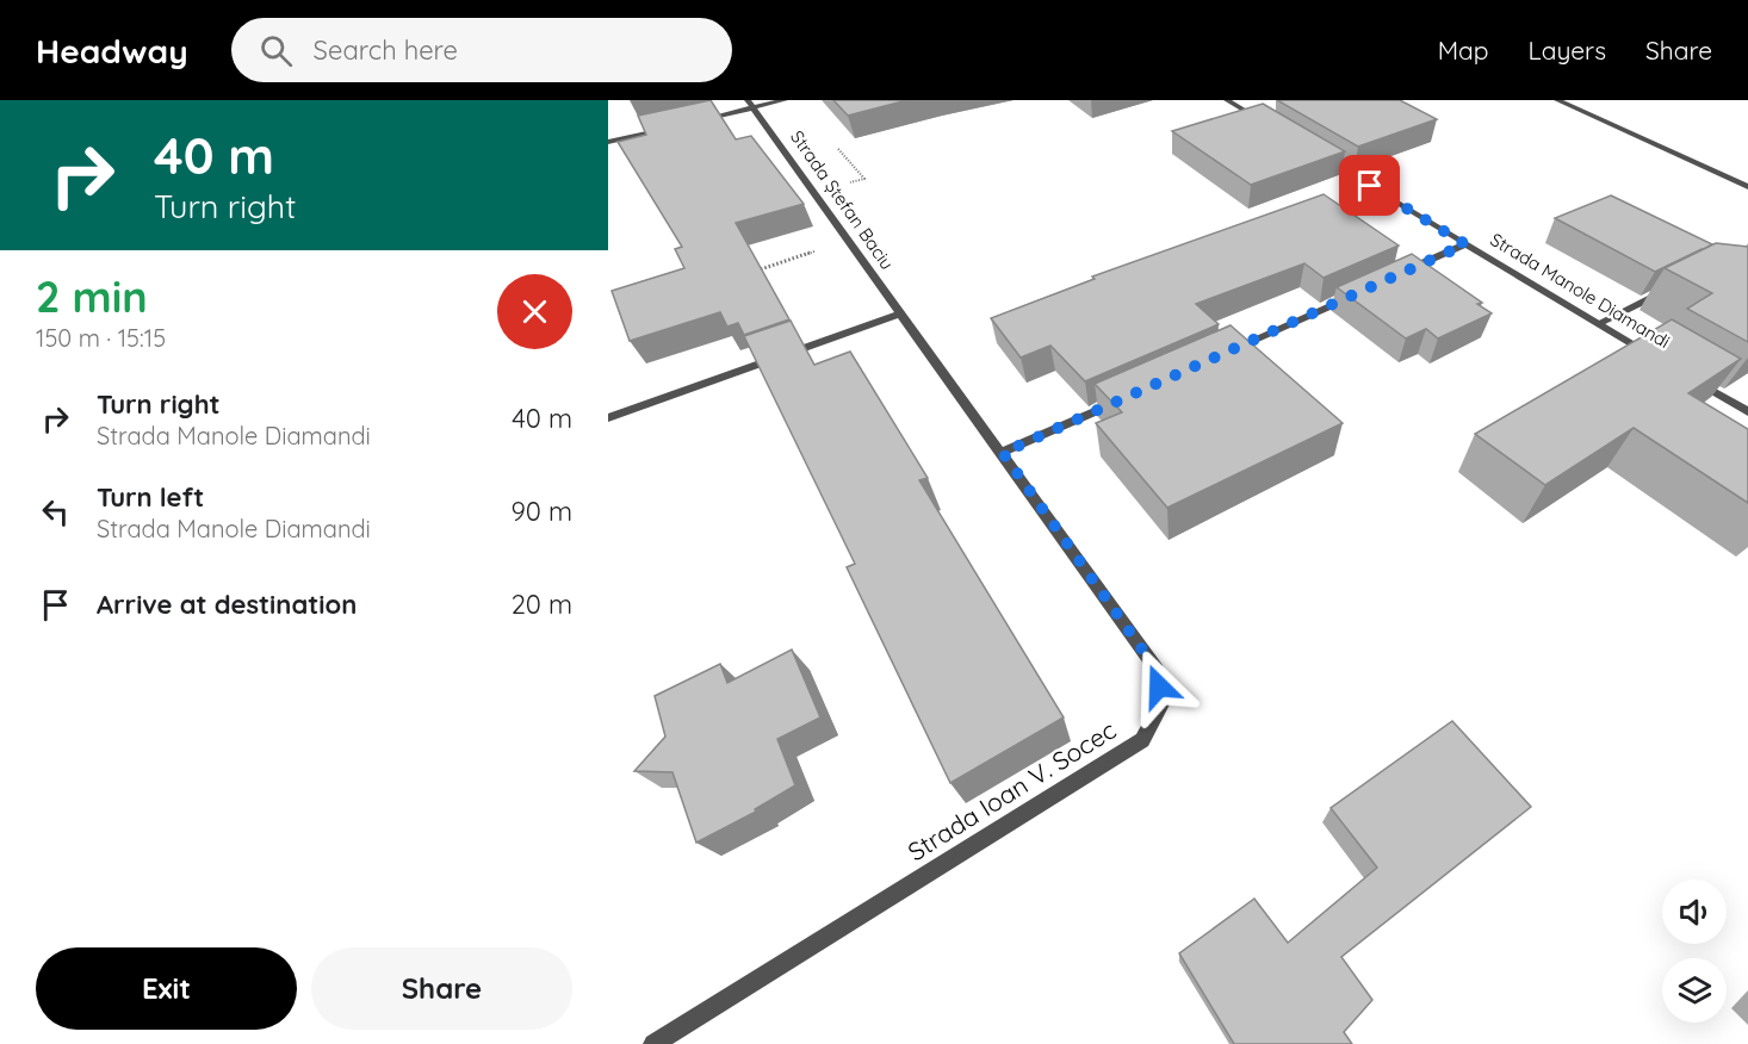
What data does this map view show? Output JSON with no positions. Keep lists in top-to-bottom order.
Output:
{
  "streets": {
    "street": ["Strada Ștefan Baciu", "Strada Manole Diamandi", "Strada Ioan V. Socec"]
  },
  "crossings": [
    ["Strada Ștefan Baciu", "Strada Ioan V. Socec"]
  ],
  "page": {
    "header": "Headway",
    "search": "Search here",
    "nav": ["Map", "Layers", "Share"],
    "turn": ["40 m", "Turn right"],
    "heading": ["2 min", "150 m · 15:15"],
    "list": [
      {
        "name": "Turn right",
        "note": "Strada Manole Diamandi",
        "value": "40 m"
      },
      {
        "name": "Turn left",
        "note": "Strada Manole Diamandi",
        "value": "90 m"
      },
      {
        "name": "Arrive at destination",
        "value": "20 m"
      }
    ],
    "buttons": ["Exit", "Share"]
  }
}
